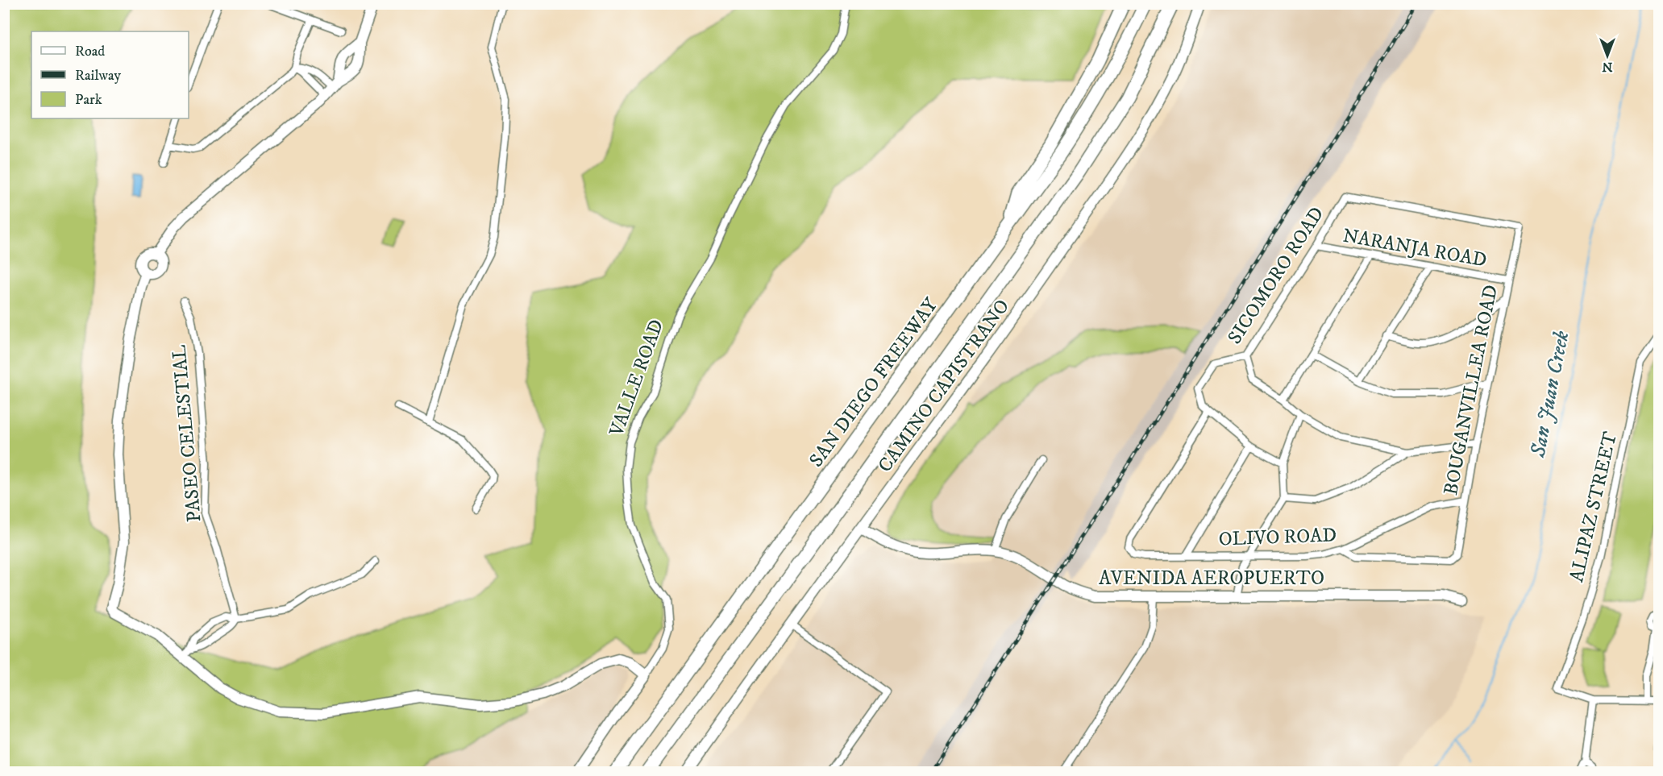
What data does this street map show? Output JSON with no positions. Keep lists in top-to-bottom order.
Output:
{
  "streets": {
    "highway": ["SAN DIEGO FREEWAY"],
    "street": [
      "NARANJA ROAD",
      "SICOMORO ROAD",
      "VALLE ROAD",
      "CAMINO CAPISTRANO",
      "BOUGANVILLEA ROAD",
      "PASEO CELESTIAL",
      "ALIPAZ STREET",
      "OLIVO ROAD",
      "AVENIDA AEROPUERTO"
    ]
  },
  "crossings": [
    ["NARANJA ROAD", "SICOMORO ROAD"],
    ["NARANJA ROAD", "BOUGANVILLEA ROAD"],
    ["SICOMORO ROAD", "BOUGANVILLEA ROAD"],
    ["SICOMORO ROAD", "OLIVO ROAD"],
    ["CAMINO CAPISTRANO", "AVENIDA AEROPUERTO"],
    ["BOUGANVILLEA ROAD", "OLIVO ROAD"]
  ],
  "water": ["San Juan Creek"],
  "legend": ["Road", "Railway", "Park"],
  "north": "bottom"
}
